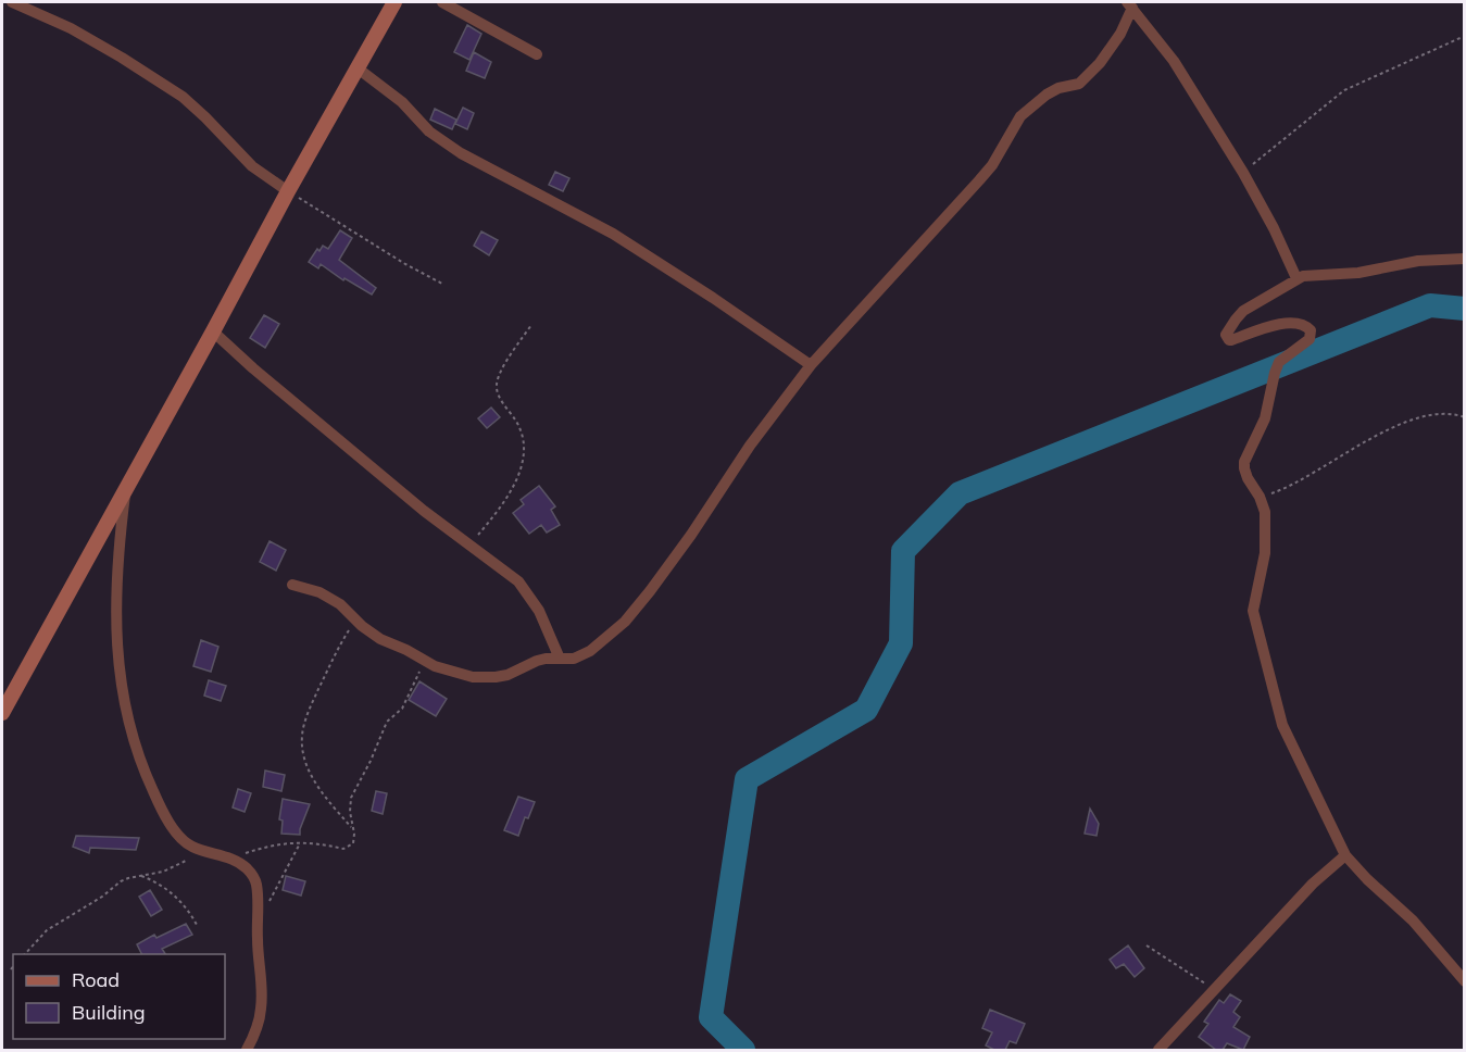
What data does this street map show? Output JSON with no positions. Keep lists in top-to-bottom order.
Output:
{
  "legend": ["Road", "Building"]
}
